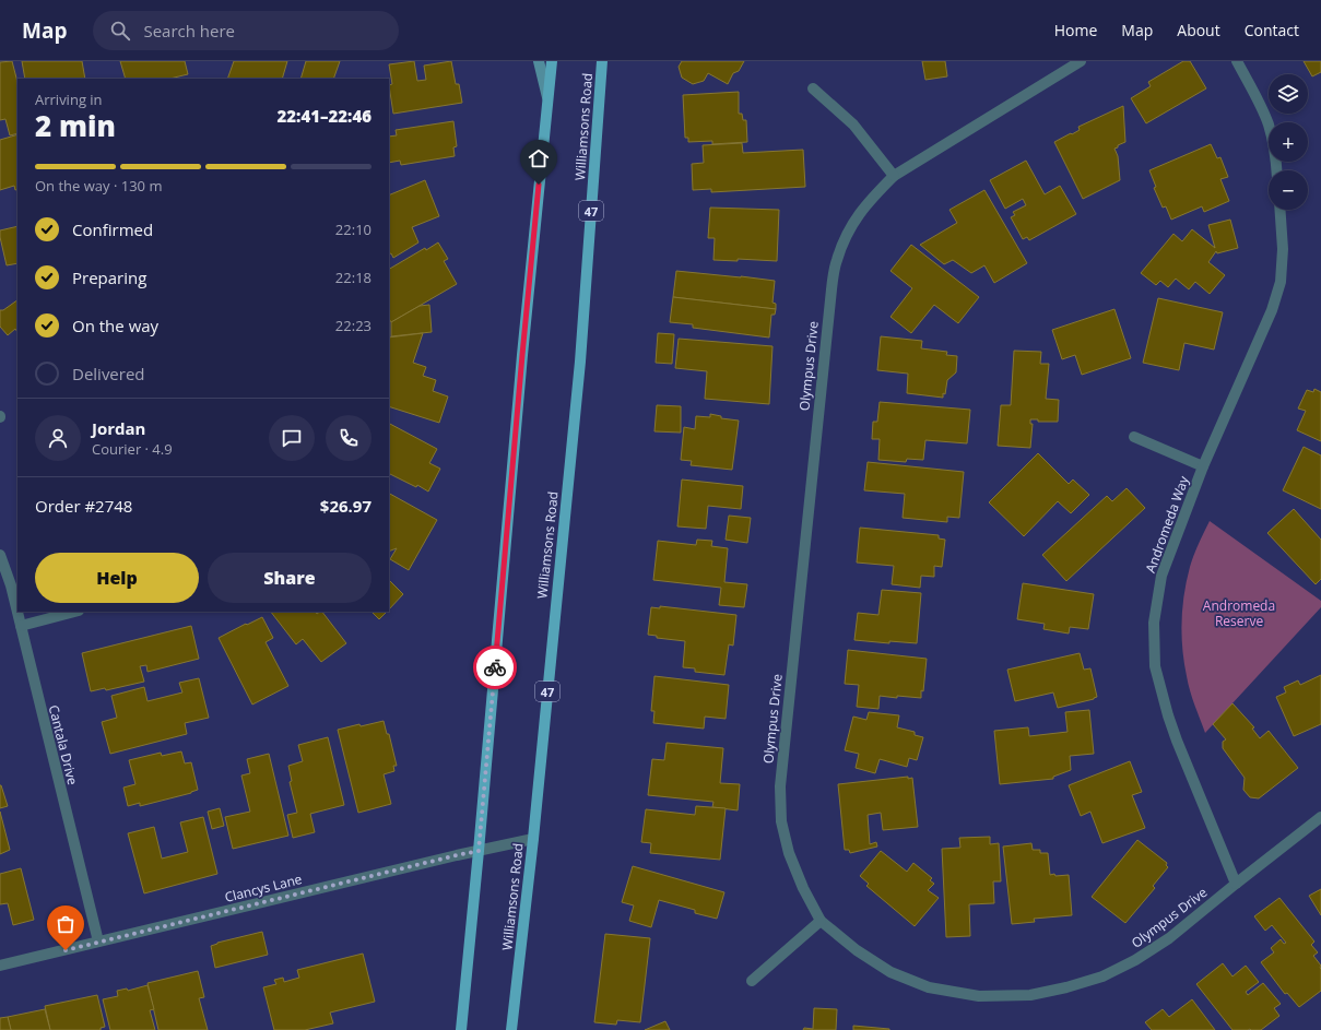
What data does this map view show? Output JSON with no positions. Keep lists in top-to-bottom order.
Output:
{
  "streets": {
    "main road": ["Williamsons Road", "47"],
    "street": [
      "Olympus Drive",
      "Andromeda Way",
      "Cantala Drive",
      "Clancys Lane"
    ]
  },
  "crossings": [
    ["Williamsons Road", "Clancys Lane"],
    ["Olympus Drive", "Andromeda Way"],
    ["Cantala Drive", "Clancys Lane"]
  ],
  "parks": ["Andromeda Reserve"],
  "page": {
    "header": "Map",
    "search": "Search here",
    "nav": [
      "Home",
      "Map",
      "About",
      "Contact"
    ],
    "map_buttons": ["+", "−"],
    "heading": ["2 min", "Arriving in", "22:41–22:46"],
    "panel": [
      "Jordan",
      "Courier · 4.9",
      "Order #2748",
      "$26.97"
    ],
    "bar": "On the way · 130 m",
    "list": [
      ["Confirmed", "22:10"],
      ["Preparing", "22:18"],
      ["On the way", "22:23"],
      "Delivered"
    ],
    "buttons": ["Help", "Share"]
  }
}
